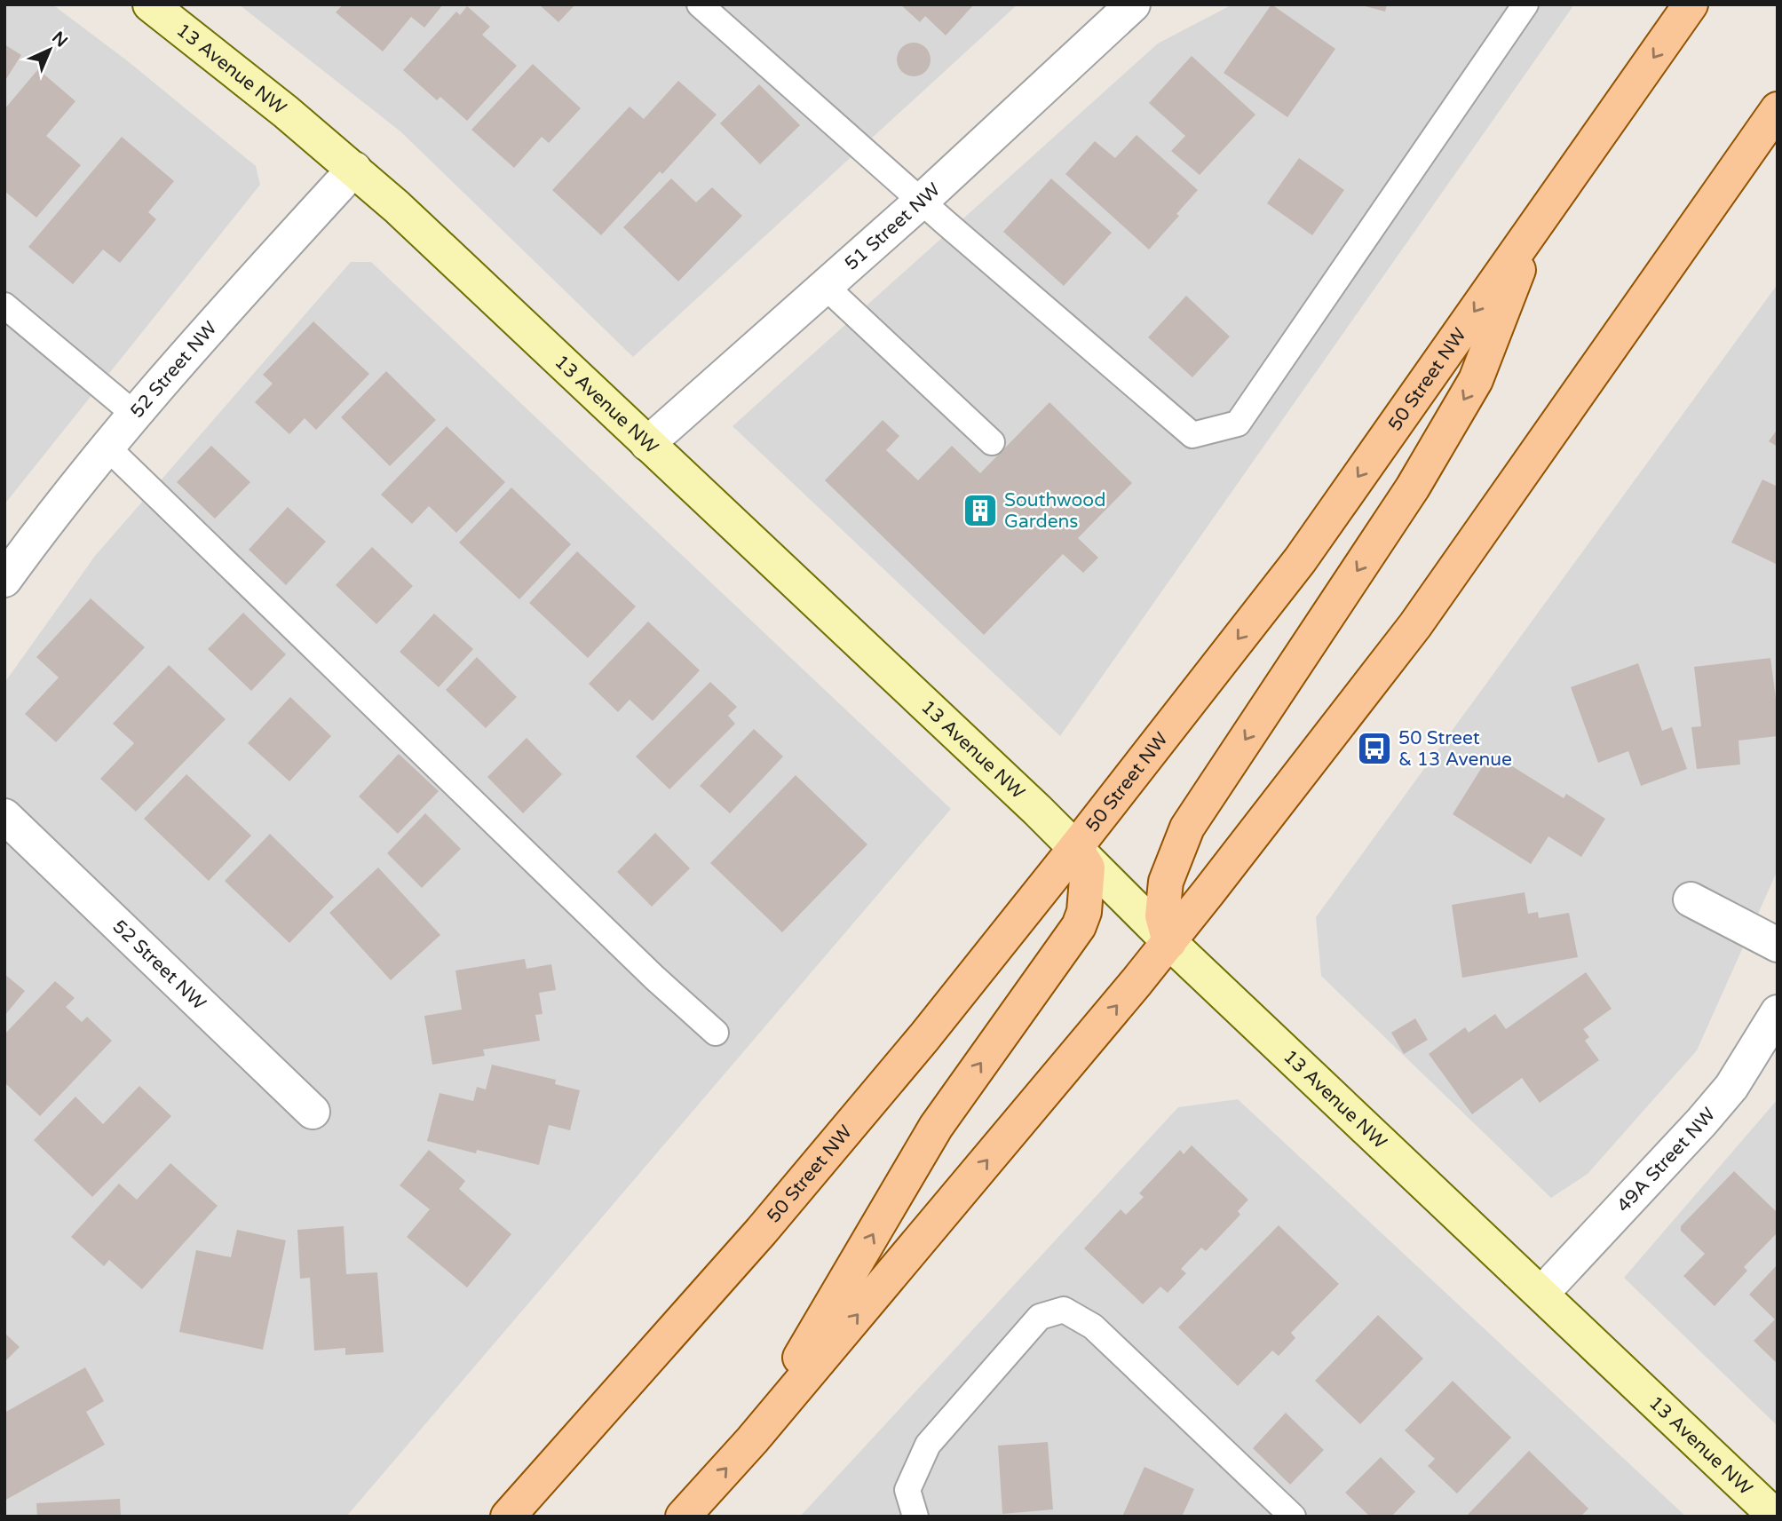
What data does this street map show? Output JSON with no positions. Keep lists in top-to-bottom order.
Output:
{
  "streets": {
    "main road": ["50 Street NW"],
    "street": [
      "13 Avenue NW",
      "51 Street NW",
      "52 Street NW",
      "49A Street NW"
    ]
  },
  "crossings": [
    ["13 Avenue NW", "51 Street NW"],
    ["13 Avenue NW", "52 Street NW"],
    ["13 Avenue NW", "50 Street NW"],
    ["13 Avenue NW", "49A Street NW"]
  ],
  "places": {
    "building": ["Southwood Gardens"],
    "bus stop": ["50 Street & 13 Avenue"]
  },
  "north": "top right"
}
